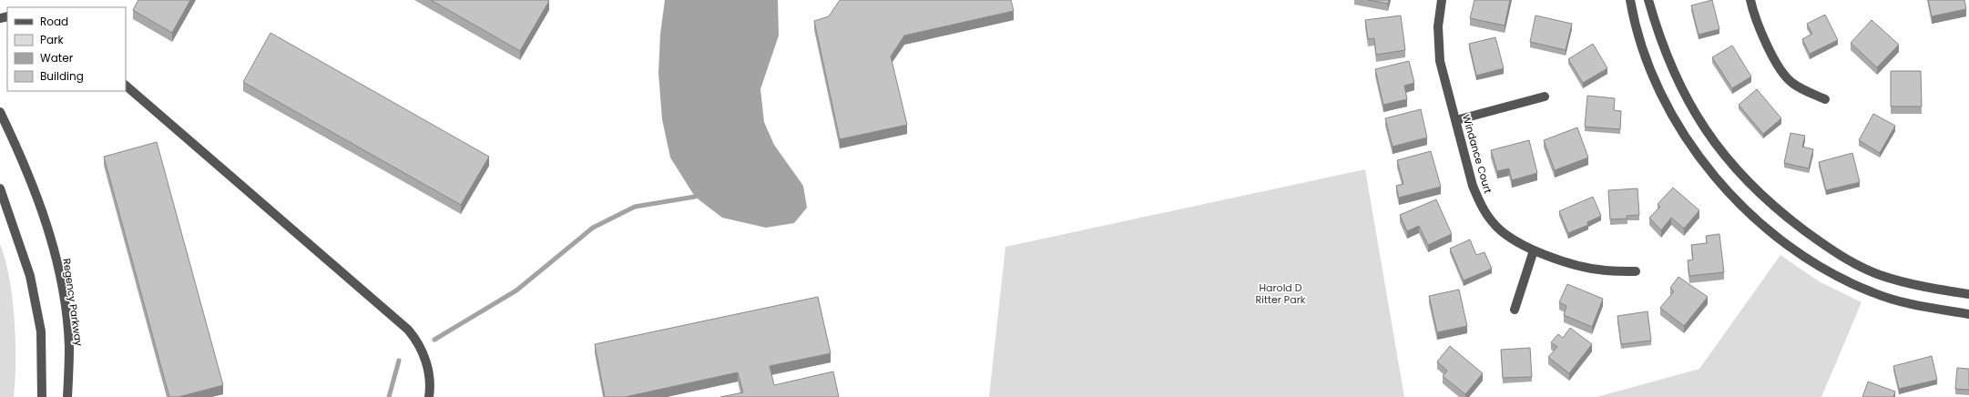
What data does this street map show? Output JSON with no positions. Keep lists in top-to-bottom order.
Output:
{
  "streets": {
    "street": ["Windance Court", "Regency Parkway"]
  },
  "parks": ["Harold D Ritter Park"],
  "legend": [
    "Road",
    "Park",
    "Water",
    "Building"
  ]
}
